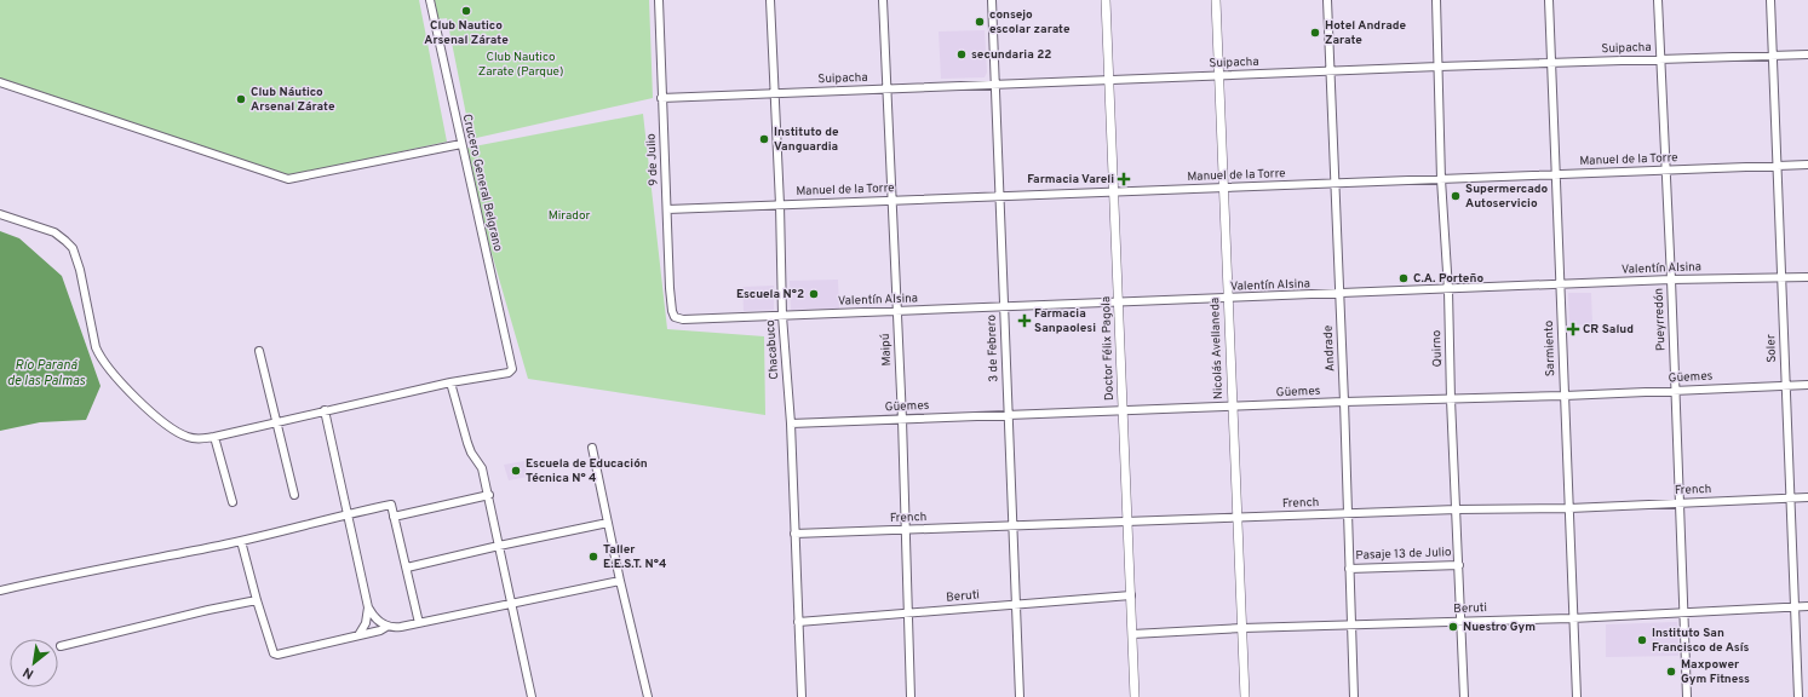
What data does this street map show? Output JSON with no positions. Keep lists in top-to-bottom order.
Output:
{
  "streets": {
    "street": [
      "Suipacha",
      "9 de Julio",
      "Manuel de la Torre",
      "Crucero General Belgrano",
      "Valentín Alsina",
      "Pueyrredón",
      "3 de Febrero",
      "Doctor Félix Pagola",
      "Nicolás Avellaneda",
      "Andrade",
      "Quirno",
      "Sarmiento",
      "Soler",
      "Chacabuco",
      "Maipú",
      "Güemes",
      "French",
      "Pasaje 13 de Julio",
      "Beruti"
    ]
  },
  "crossings": [
    ["Suipacha", "9 de Julio"],
    ["Suipacha", "Pueyrredón"],
    ["Suipacha", "3 de Febrero"],
    ["Suipacha", "Doctor Félix Pagola"],
    ["Suipacha", "Nicolás Avellaneda"],
    ["Suipacha", "Andrade"],
    ["Suipacha", "Quirno"],
    ["Suipacha", "Sarmiento"],
    ["Suipacha", "Soler"],
    ["Suipacha", "Chacabuco"],
    ["Suipacha", "Maipú"],
    ["9 de Julio", "Manuel de la Torre"],
    ["9 de Julio", "Valentín Alsina"],
    ["Manuel de la Torre", "Pueyrredón"],
    ["Manuel de la Torre", "3 de Febrero"],
    ["Manuel de la Torre", "Doctor Félix Pagola"],
    ["Manuel de la Torre", "Nicolás Avellaneda"],
    ["Manuel de la Torre", "Andrade"],
    ["Manuel de la Torre", "Quirno"],
    ["Manuel de la Torre", "Sarmiento"],
    ["Manuel de la Torre", "Soler"],
    ["Manuel de la Torre", "Chacabuco"],
    ["Manuel de la Torre", "Maipú"],
    ["Valentín Alsina", "Pueyrredón"],
    ["Valentín Alsina", "3 de Febrero"],
    ["Valentín Alsina", "Doctor Félix Pagola"],
    ["Valentín Alsina", "Nicolás Avellaneda"],
    ["Valentín Alsina", "Andrade"],
    ["Valentín Alsina", "Quirno"],
    ["Valentín Alsina", "Sarmiento"],
    ["Valentín Alsina", "Soler"],
    ["Valentín Alsina", "Chacabuco"],
    ["Valentín Alsina", "Maipú"],
    ["Pueyrredón", "Güemes"],
    ["Pueyrredón", "French"],
    ["Pueyrredón", "Beruti"],
    ["3 de Febrero", "Güemes"],
    ["3 de Febrero", "French"],
    ["3 de Febrero", "Beruti"],
    ["Doctor Félix Pagola", "Güemes"],
    ["Doctor Félix Pagola", "French"],
    ["Doctor Félix Pagola", "Beruti"],
    ["Nicolás Avellaneda", "Güemes"],
    ["Nicolás Avellaneda", "French"],
    ["Nicolás Avellaneda", "Beruti"],
    ["Andrade", "Güemes"],
    ["Andrade", "French"],
    ["Andrade", "Pasaje 13 de Julio"],
    ["Andrade", "Beruti"],
    ["Quirno", "Güemes"],
    ["Quirno", "French"],
    ["Quirno", "Pasaje 13 de Julio"],
    ["Quirno", "Beruti"],
    ["Sarmiento", "Güemes"],
    ["Sarmiento", "French"],
    ["Sarmiento", "Beruti"],
    ["Soler", "Güemes"],
    ["Soler", "French"],
    ["Soler", "Beruti"],
    ["Chacabuco", "Güemes"],
    ["Chacabuco", "French"],
    ["Chacabuco", "Beruti"],
    ["Maipú", "Güemes"],
    ["Maipú", "French"],
    ["Maipú", "Beruti"]
  ],
  "water": ["Río Paraná de las Palmas"],
  "parks": ["Club Nautico Zarate (Parque)", "Mirador"],
  "places": {
    "other": [
      "Club Nautico Arsenal Zárate",
      "consejo escolar zarate",
      "Hotel Andrade Zarate",
      "secundaria 22",
      "Club Náutico Arsenal Zárate",
      "Instituto de Vanguardia",
      "Supermercado Autoservicio",
      "C.A. Porteño",
      "Escuela N°2",
      "Escuela de Educación Técnica N° 4",
      "Taller E.E.S.T. N°4",
      "Nuestro Gym",
      "Instituto San Francisco de Asís",
      "Maxpower Gym Fitness"
    ],
    "health": ["Farmacia Vareli", "Farmacia Sanpaolesi", "CR Salud"]
  },
  "north": "bottom left"
}
